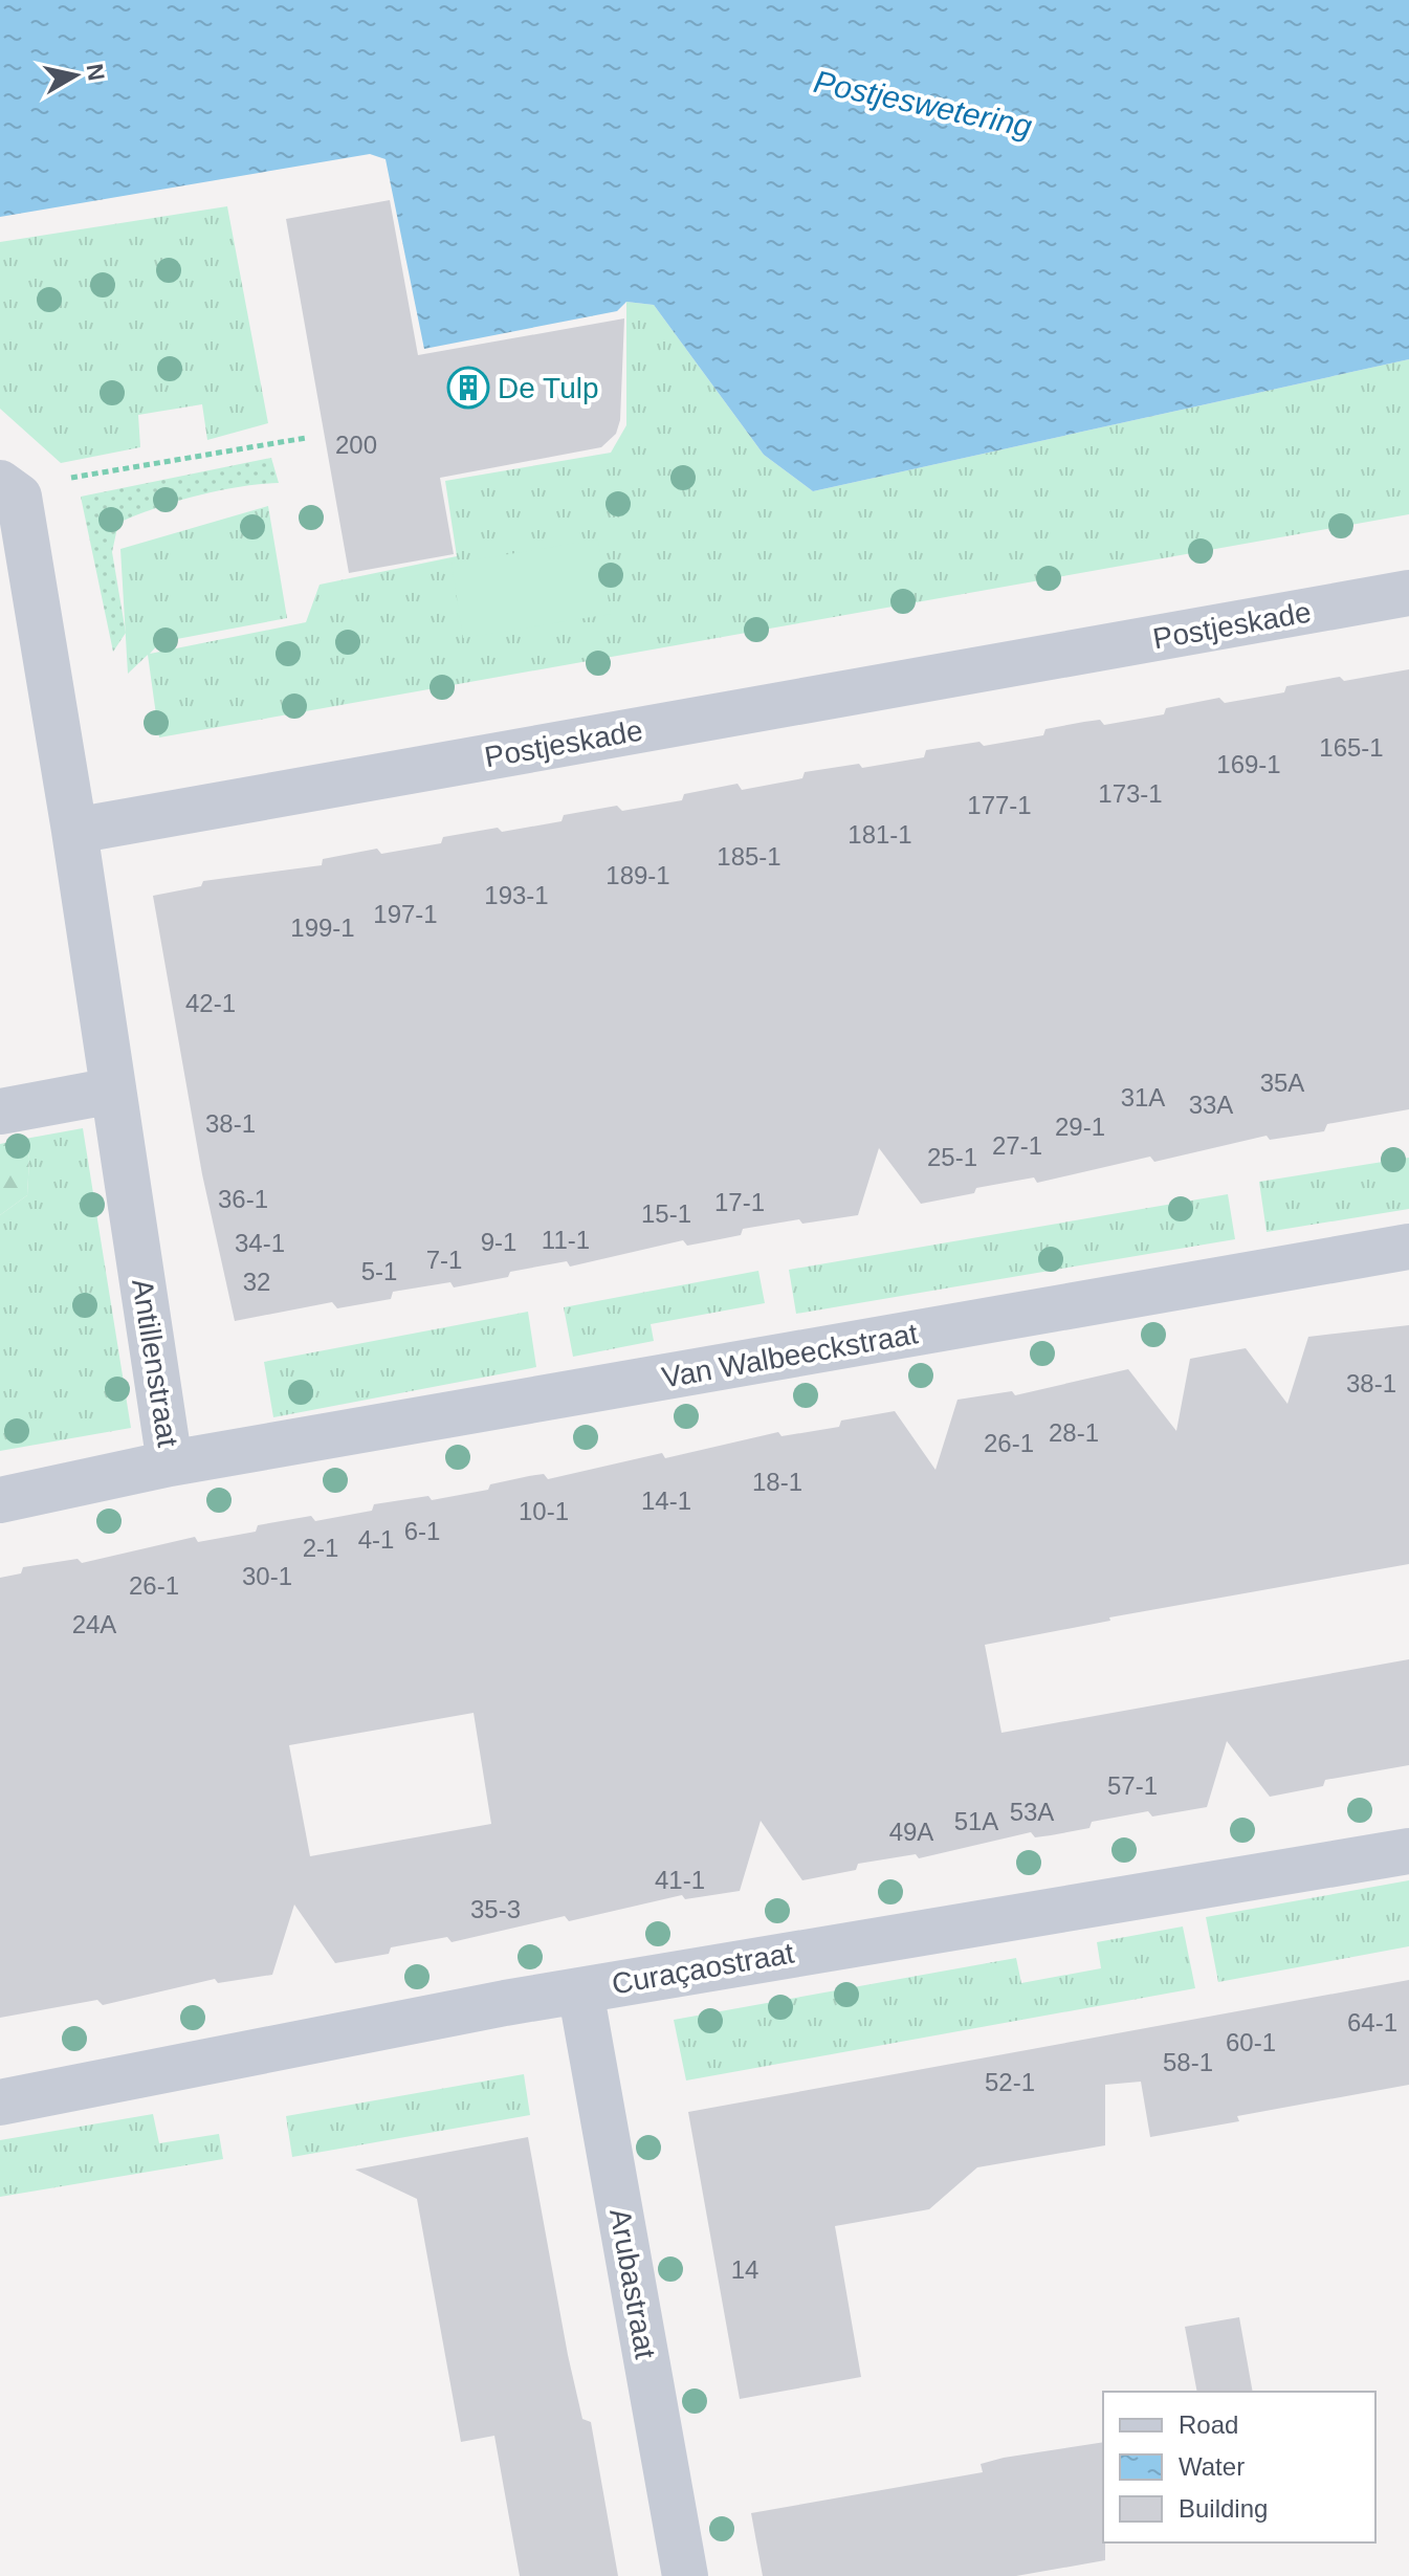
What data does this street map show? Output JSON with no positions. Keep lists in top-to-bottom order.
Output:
{
  "streets": {
    "street": [
      "Postjeskade",
      "Van Walbeeckstraat",
      "Antillenstraat",
      "Curaçaostraat",
      "Arubastraat"
    ]
  },
  "crossings": [
    ["Postjeskade", "Antillenstraat"],
    ["Van Walbeeckstraat", "Antillenstraat"],
    ["Curaçaostraat", "Arubastraat"]
  ],
  "water": ["Postjeswetering"],
  "places": {
    "building": ["De Tulp"]
  },
  "house_numbers": [
    "200",
    "165-1",
    "169-1",
    "173-1",
    "177-1",
    "181-1",
    "185-1",
    "189-1",
    "193-1",
    "197-1",
    "199-1",
    "42-1",
    "35A",
    "31A",
    "33A",
    "38-1",
    "29-1",
    "27-1",
    "25-1",
    "36-1",
    "17-1",
    "15-1",
    "11-1",
    "9-1",
    "34-1",
    "7-1",
    "5-1",
    "32",
    "38-1",
    "28-1",
    "26-1",
    "18-1",
    "14-1",
    "10-1",
    "6-1",
    "4-1",
    "2-1",
    "30-1",
    "26-1",
    "24A",
    "57-1",
    "53A",
    "51A",
    "49A",
    "41-1",
    "35-3",
    "64-1",
    "60-1",
    "58-1",
    "52-1",
    "14"
  ],
  "legend": ["Road", "Water", "Building"],
  "north": "right"
}
